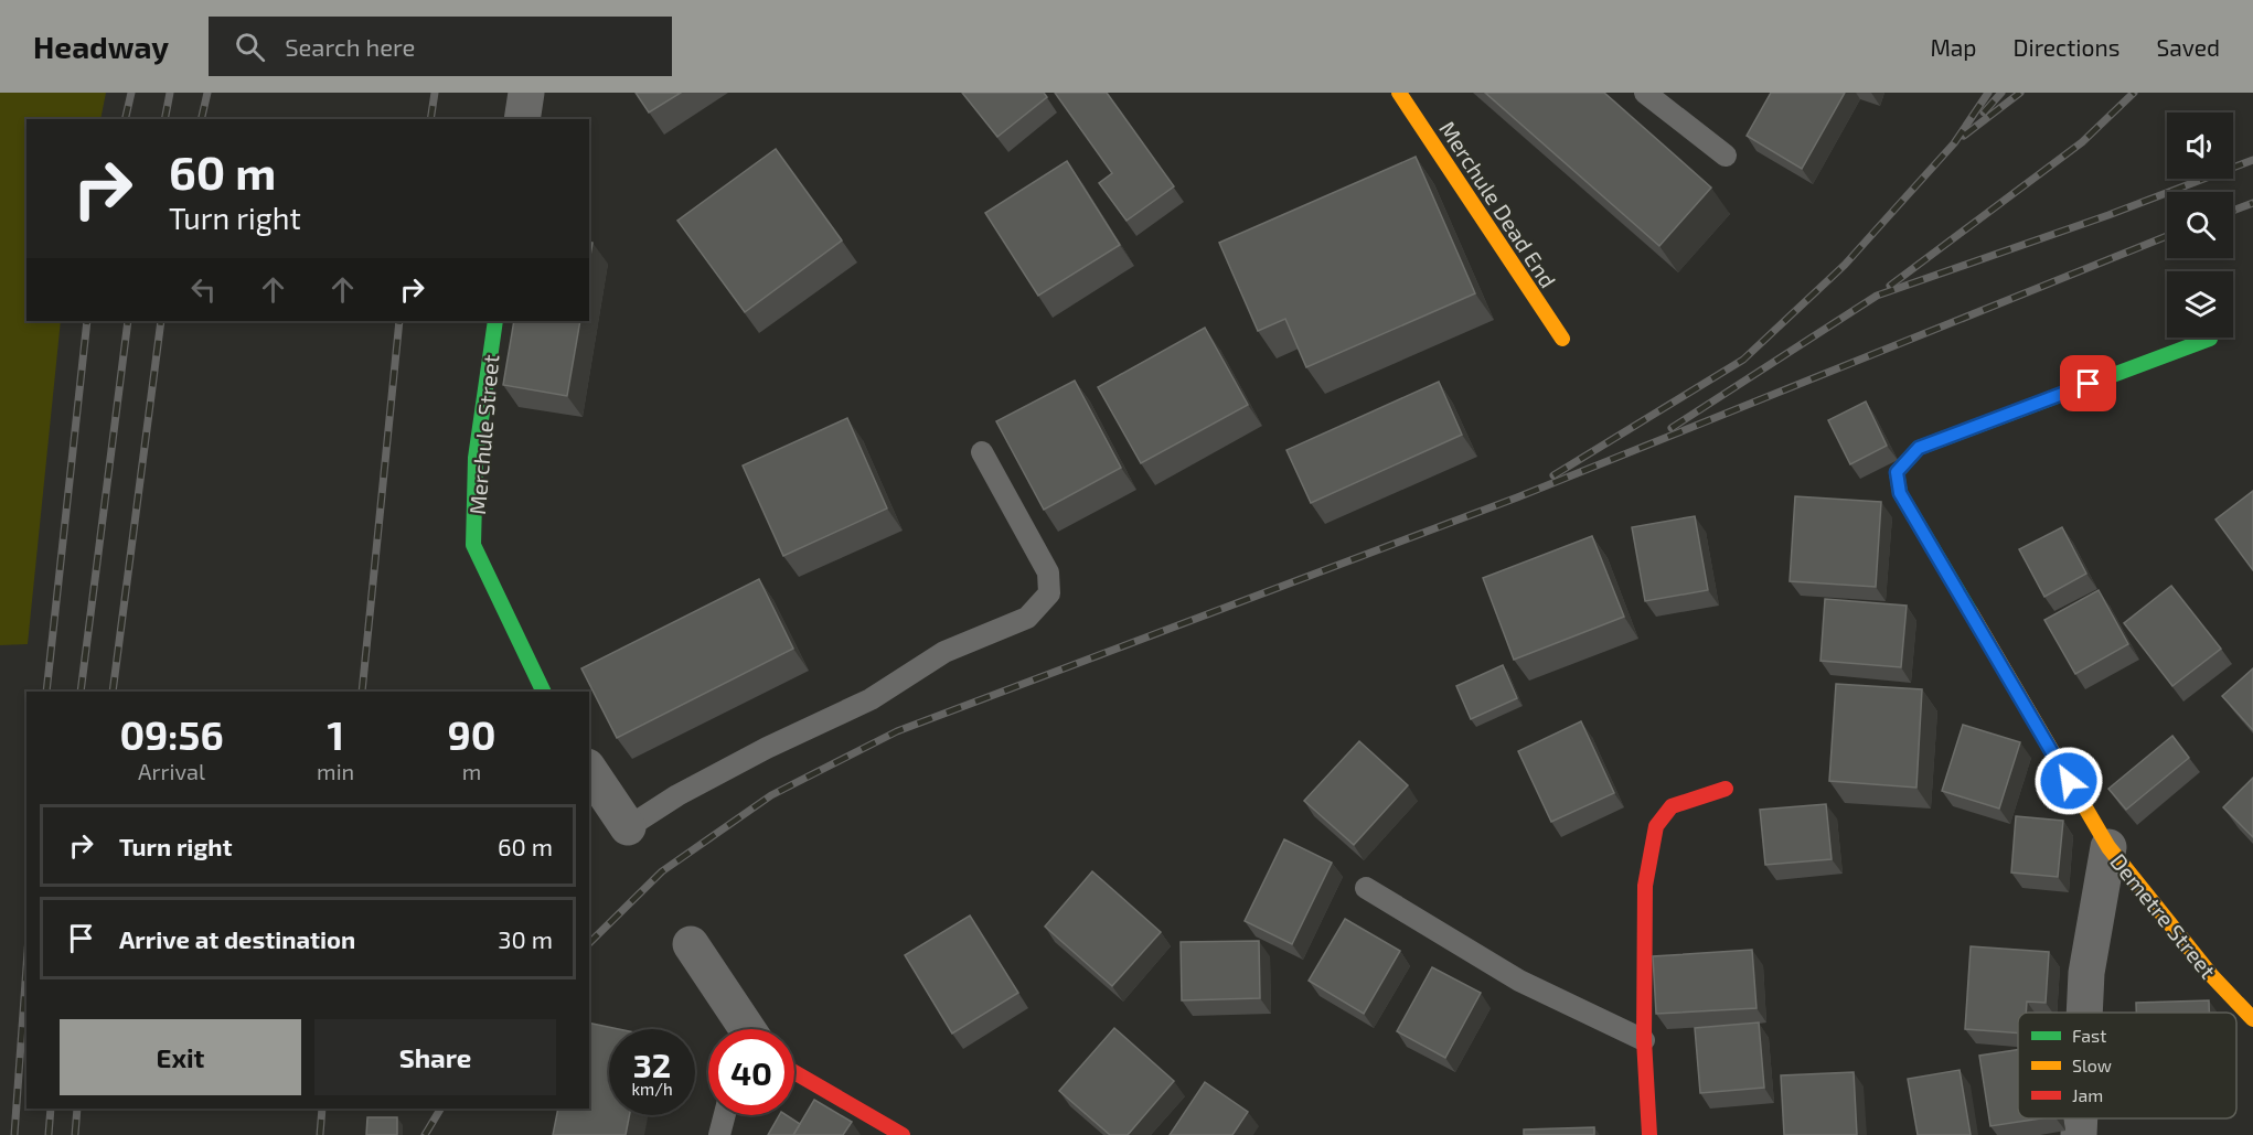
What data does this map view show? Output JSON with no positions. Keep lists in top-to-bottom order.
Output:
{
  "streets": {
    "street": ["Merchule Dead End", "Merchule Street", "Demetre Street"]
  },
  "legend": ["Fast", "Slow", "Jam"],
  "page": {
    "header": "Headway",
    "search": "Search here",
    "nav": ["Map", "Directions", "Saved"],
    "turn": ["60 m", "Turn right"],
    "eta": [
      "09:56",
      "Arrival",
      "1",
      "min",
      "90",
      "m"
    ],
    "list": [
      {
        "name": "Turn right",
        "value": "60 m"
      },
      {
        "name": "Arrive at destination",
        "value": "30 m"
      }
    ],
    "buttons": ["Exit", "Share"],
    "speed": "32 km/h",
    "limit": "40"
  }
}
